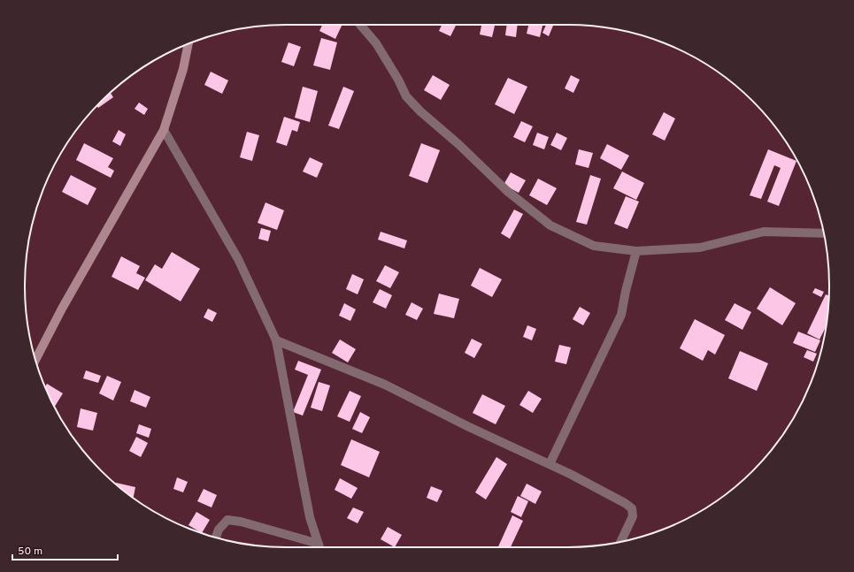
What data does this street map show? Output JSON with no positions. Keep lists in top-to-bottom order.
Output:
{
  "scale_bar": "50 m"
}
